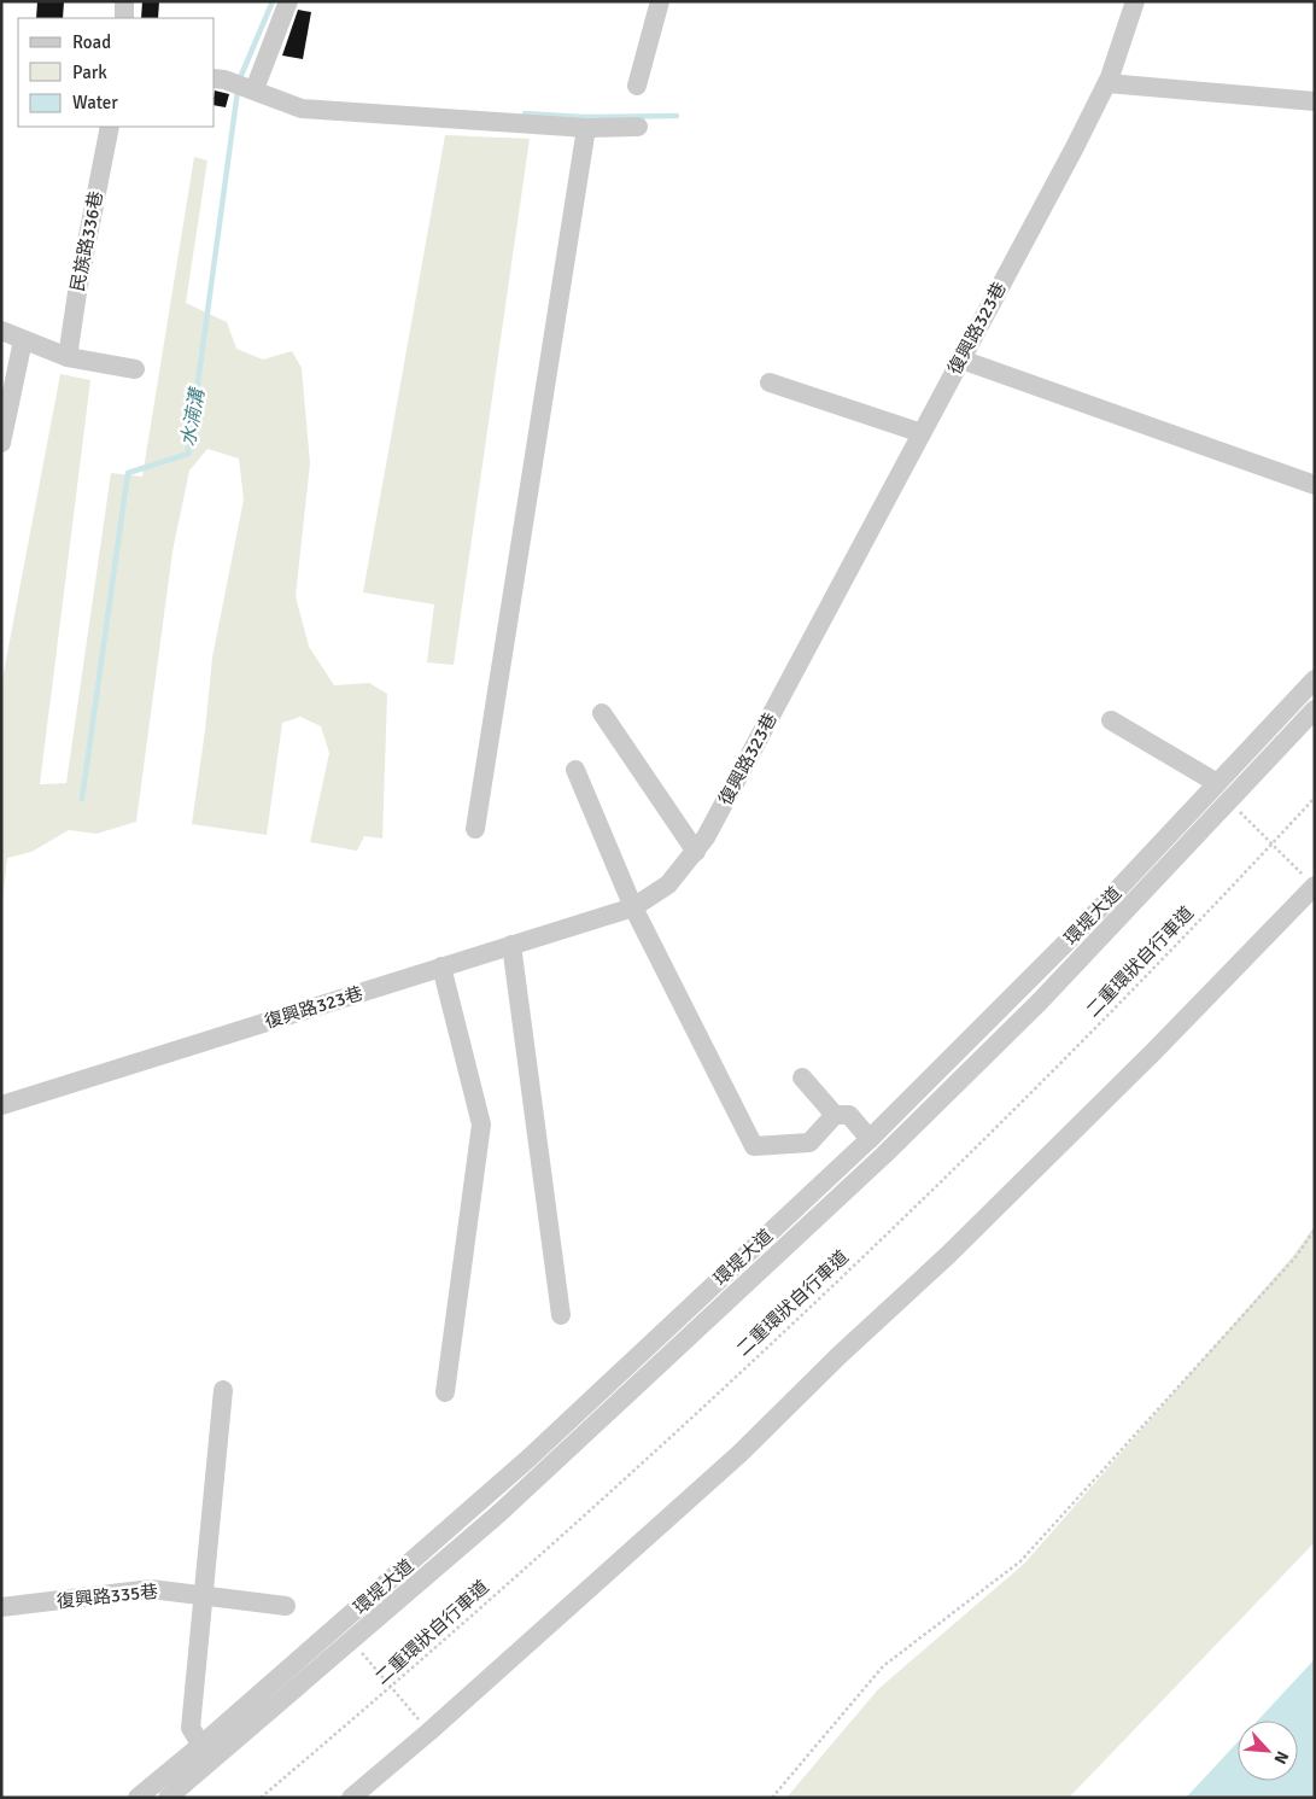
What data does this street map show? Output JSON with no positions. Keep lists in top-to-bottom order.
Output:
{
  "streets": {
    "street": [
      "民族路336巷",
      "復興路323巷",
      "環堤大道",
      "復興路335巷"
    ],
    "path": ["二重環狀自行車道"]
  },
  "water": ["水湳溝"],
  "legend": ["Road", "Park", "Water"],
  "north": "bottom right"
}
